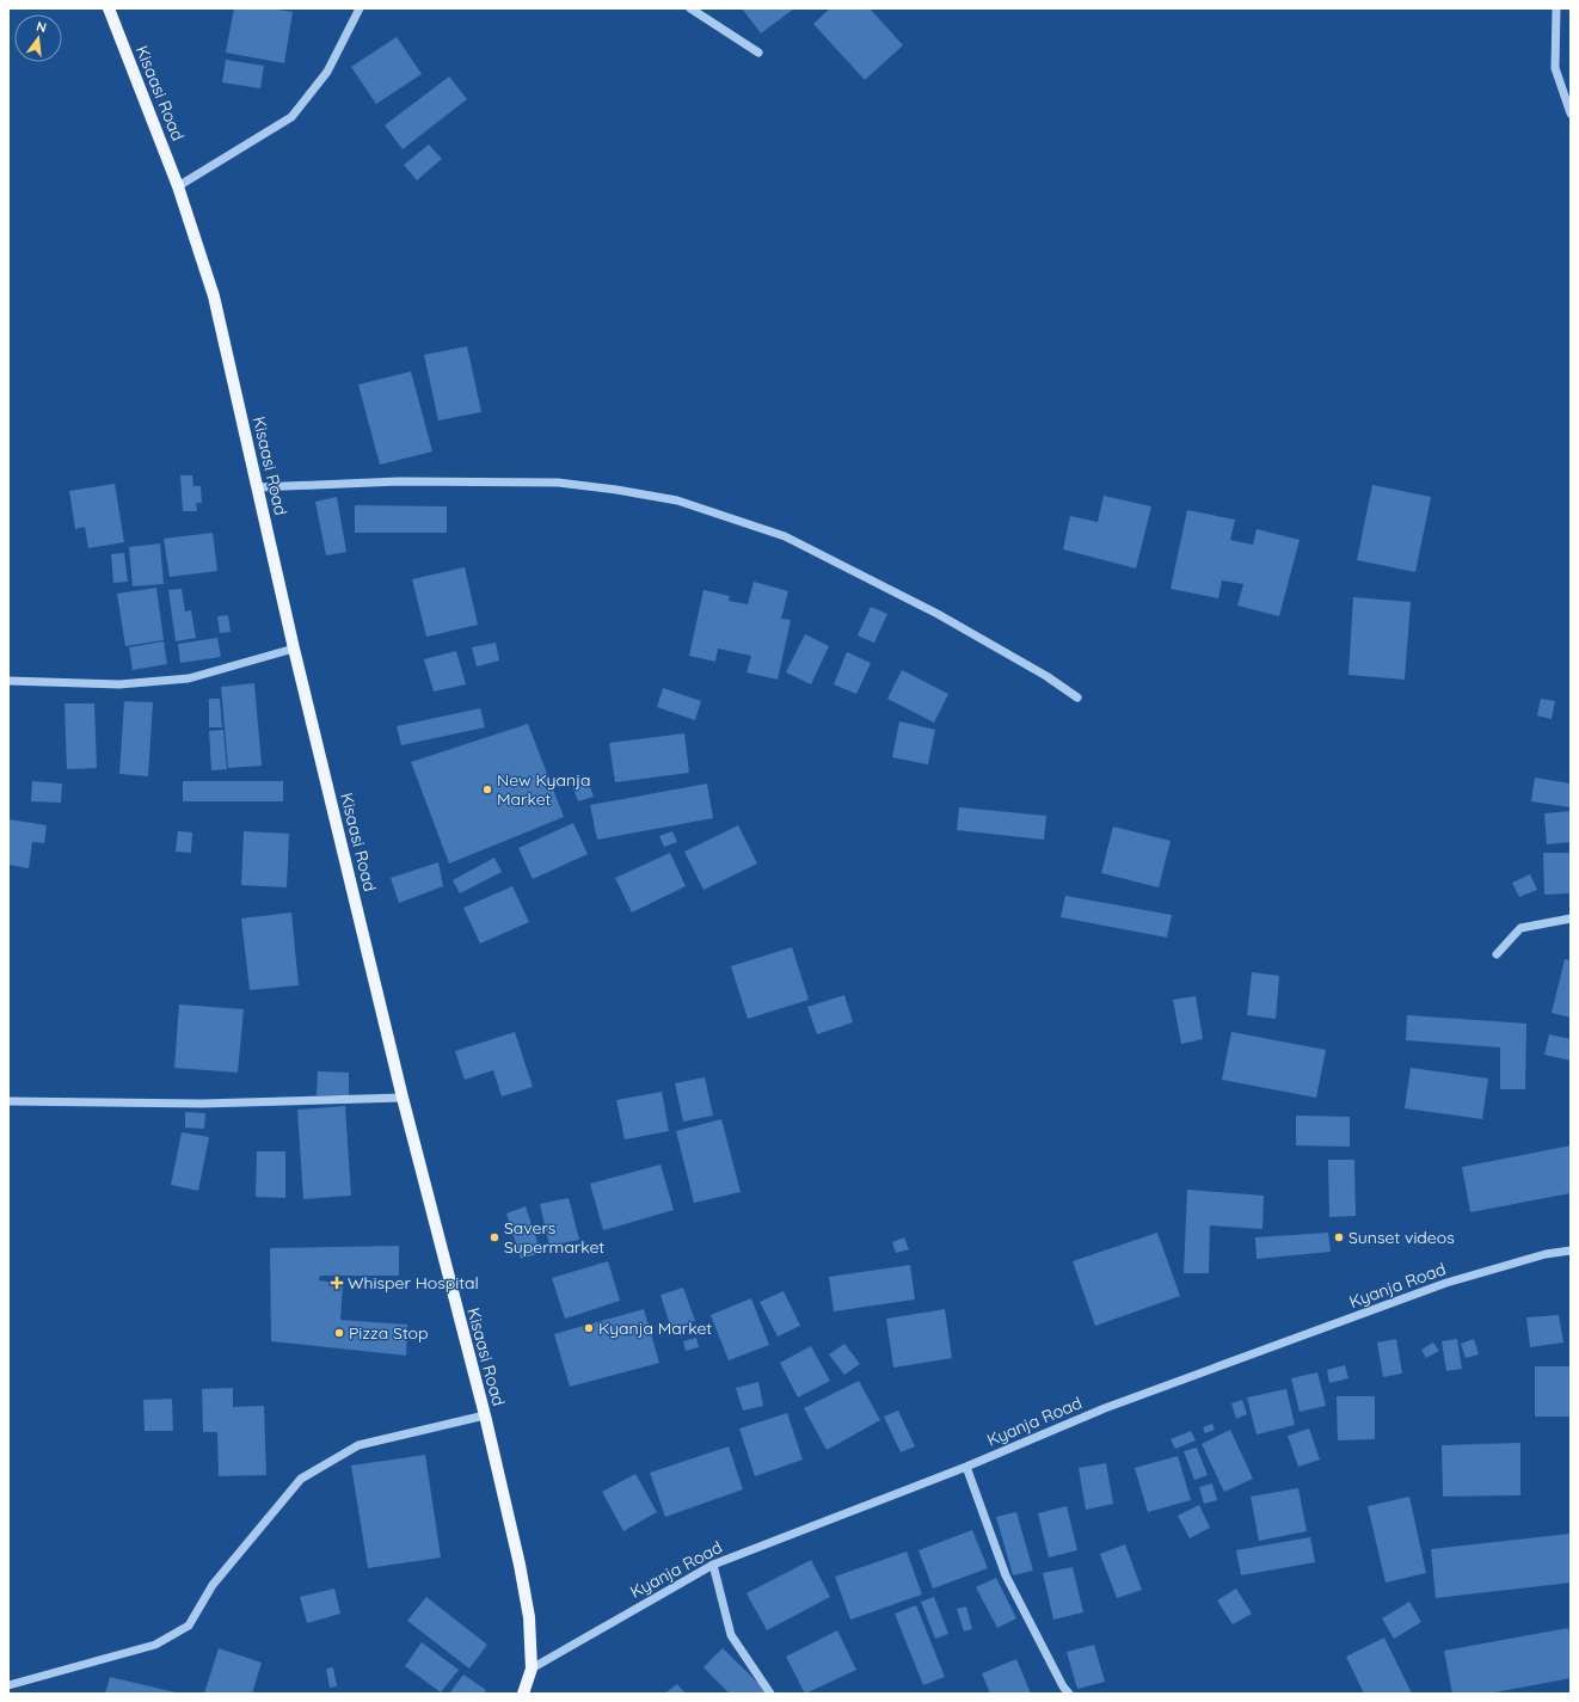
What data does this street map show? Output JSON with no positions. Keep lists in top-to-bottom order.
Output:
{
  "streets": {
    "main road": ["Kisaasi Road"],
    "street": ["Kyanja Road"]
  },
  "crossings": [
    ["Kisaasi Road", "Kyanja Road"]
  ],
  "places": {
    "other": [
      "New Kyanja Market",
      "Savers Supermarket",
      "Sunset videos",
      "Kyanja Market",
      "Pizza Stop"
    ],
    "health": ["Whisper Hospital"]
  },
  "north": "top"
}
